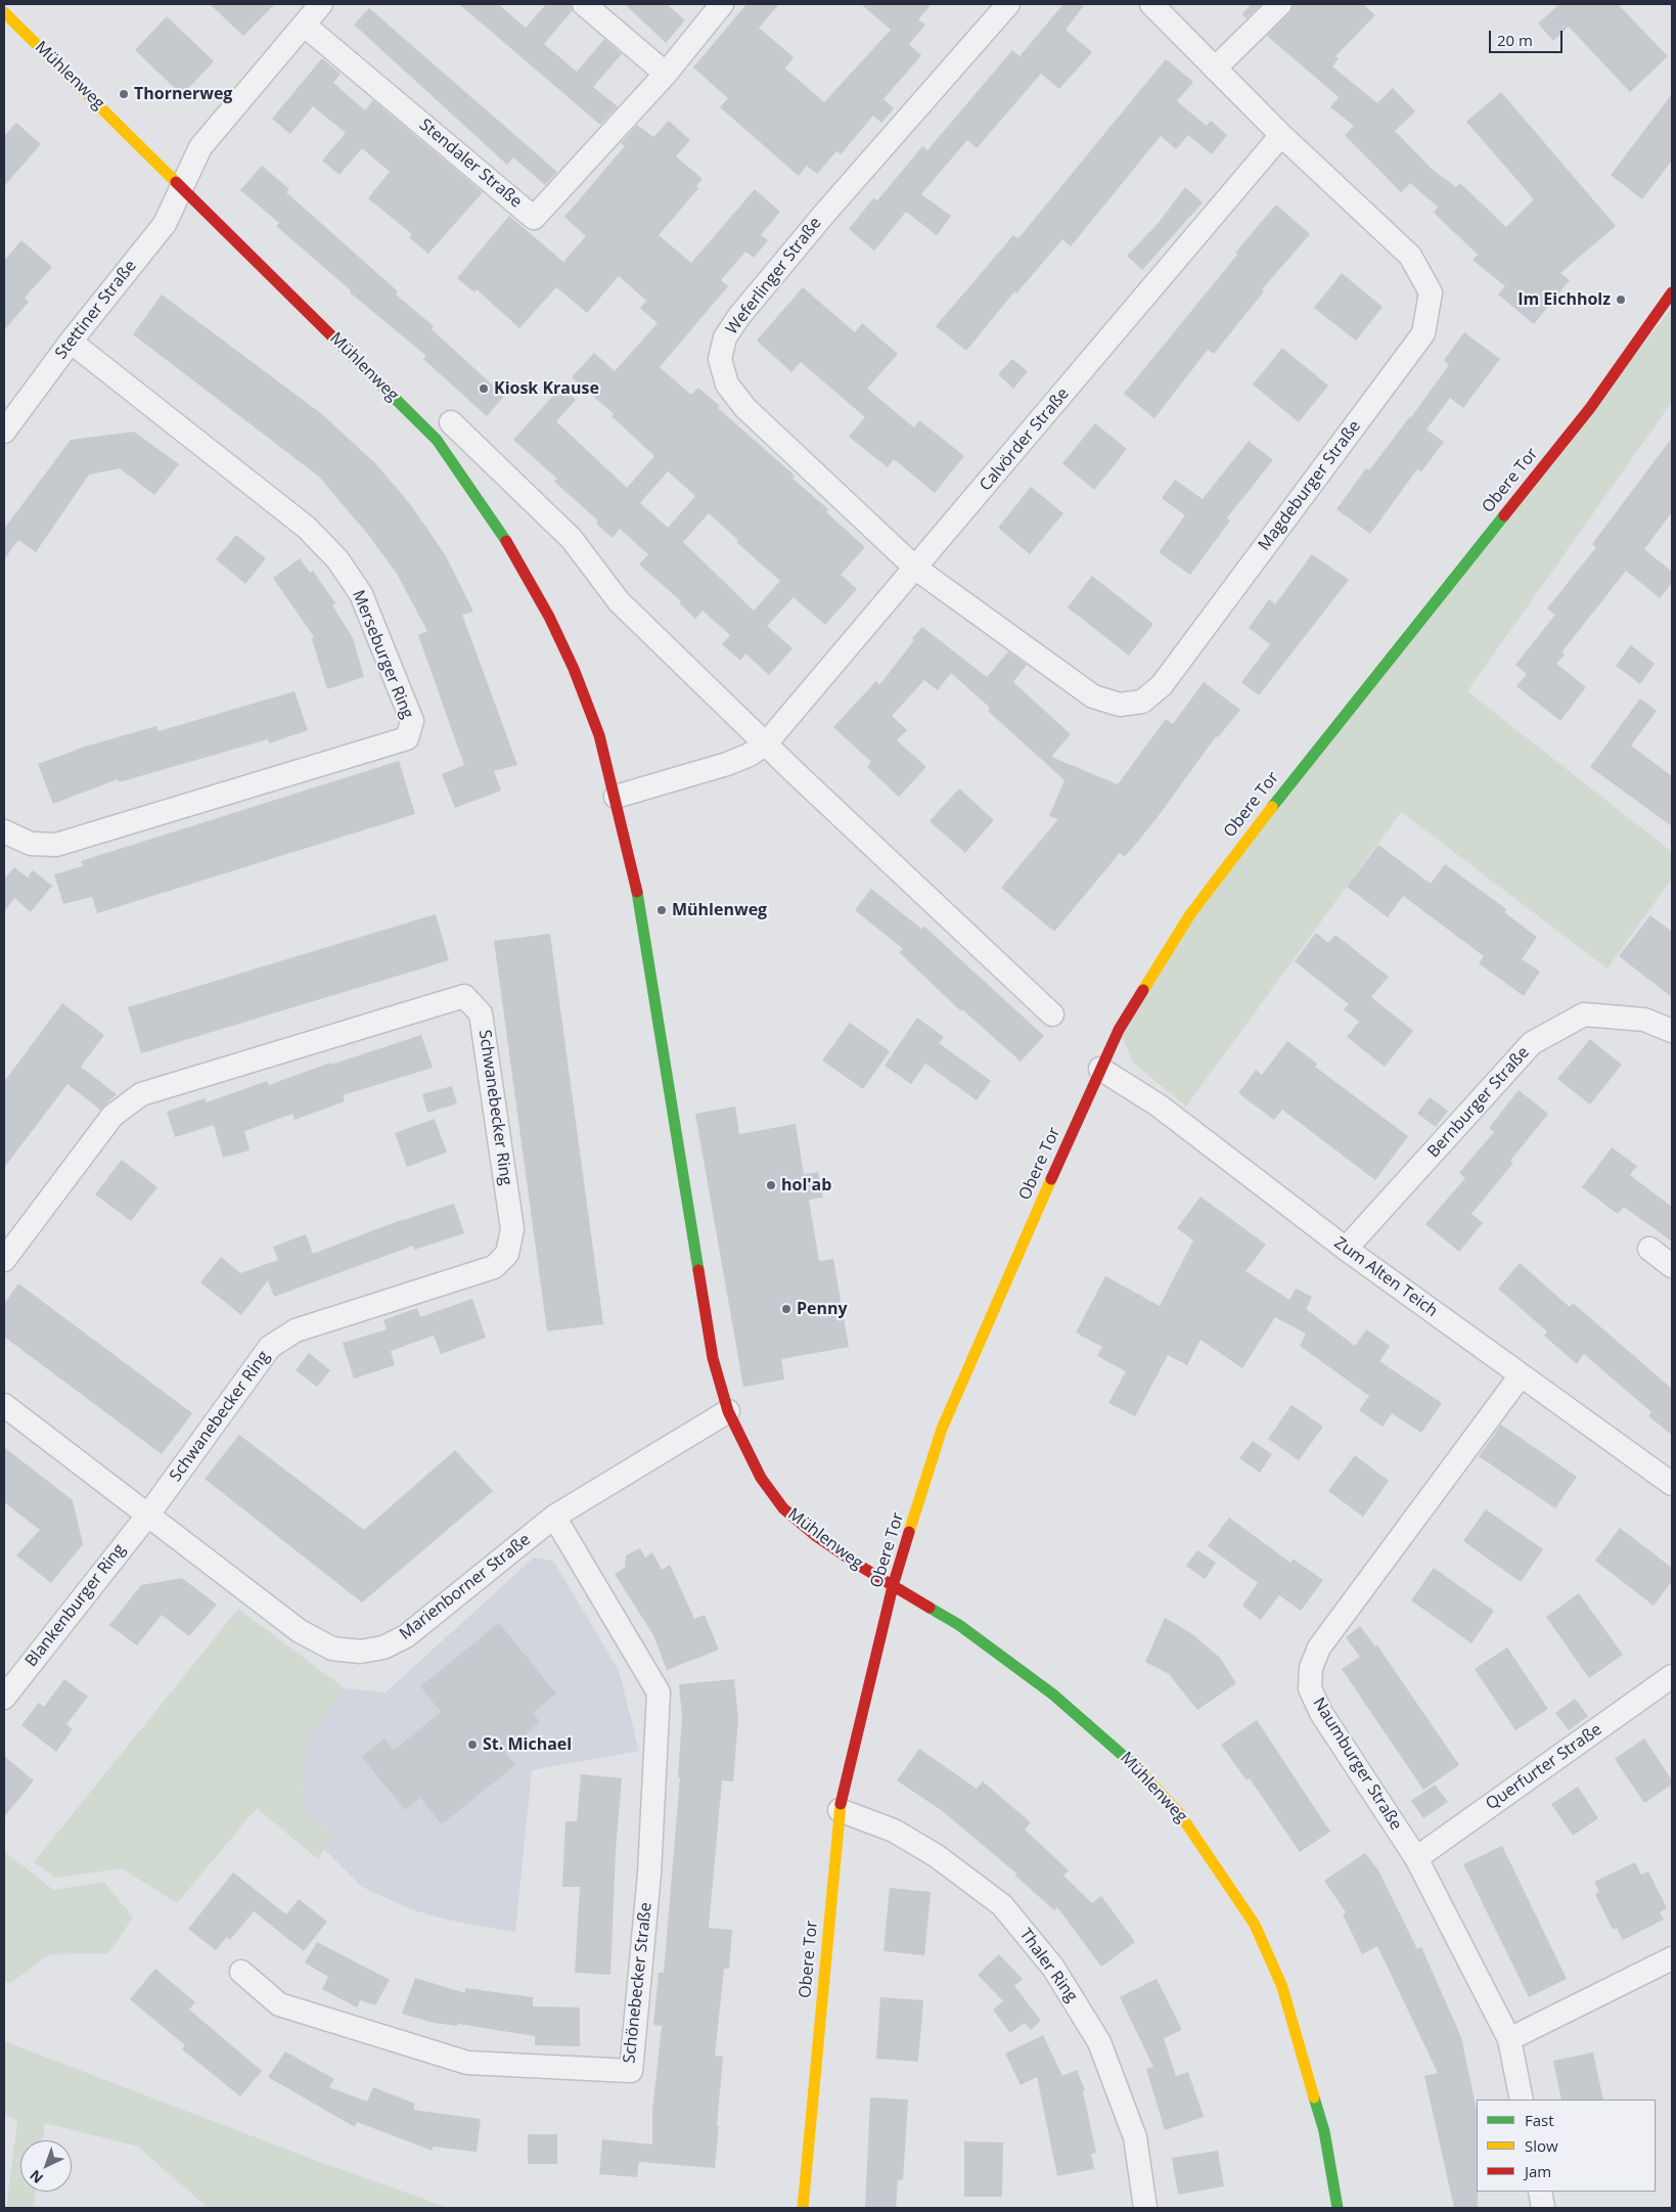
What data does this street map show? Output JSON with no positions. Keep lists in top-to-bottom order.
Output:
{
  "streets": {
    "street": [
      "Mühlenweg",
      "Stendaler Straße",
      "Weferlinger Straße",
      "Stettiner Straße",
      "Calvörder Straße",
      "Obere Tor",
      "Magdeburger Straße",
      "Merseburger Ring",
      "Bernburger Straße",
      "Schwanebecker Ring",
      "Zum Alten Teich",
      "Marienborner Straße",
      "Blankenburger Ring",
      "Naumburger Straße",
      "Querfurter Straße",
      "Thaler Ring",
      "Schönebecker Straße"
    ]
  },
  "crossings": [
    ["Mühlenweg", "Stettiner Straße"],
    ["Mühlenweg", "Obere Tor"],
    ["Mühlenweg", "Marienborner Straße"],
    ["Weferlinger Straße", "Calvörder Straße"],
    ["Weferlinger Straße", "Magdeburger Straße"],
    ["Stettiner Straße", "Merseburger Ring"],
    ["Calvörder Straße", "Magdeburger Straße"],
    ["Obere Tor", "Zum Alten Teich"],
    ["Obere Tor", "Thaler Ring"],
    ["Bernburger Straße", "Zum Alten Teich"],
    ["Schwanebecker Ring", "Marienborner Straße"],
    ["Schwanebecker Ring", "Blankenburger Ring"],
    ["Zum Alten Teich", "Naumburger Straße"],
    ["Marienborner Straße", "Blankenburger Ring"],
    ["Marienborner Straße", "Schönebecker Straße"],
    ["Naumburger Straße", "Querfurter Straße"]
  ],
  "places": [
    "Thornerweg",
    "Im Eichholz",
    "Kiosk Krause",
    "Mühlenweg",
    "hol'ab",
    "Penny",
    "St. Michael"
  ],
  "legend": ["Fast", "Slow", "Jam"],
  "scale_bar": "20 m",
  "north": "bottom left"
}
